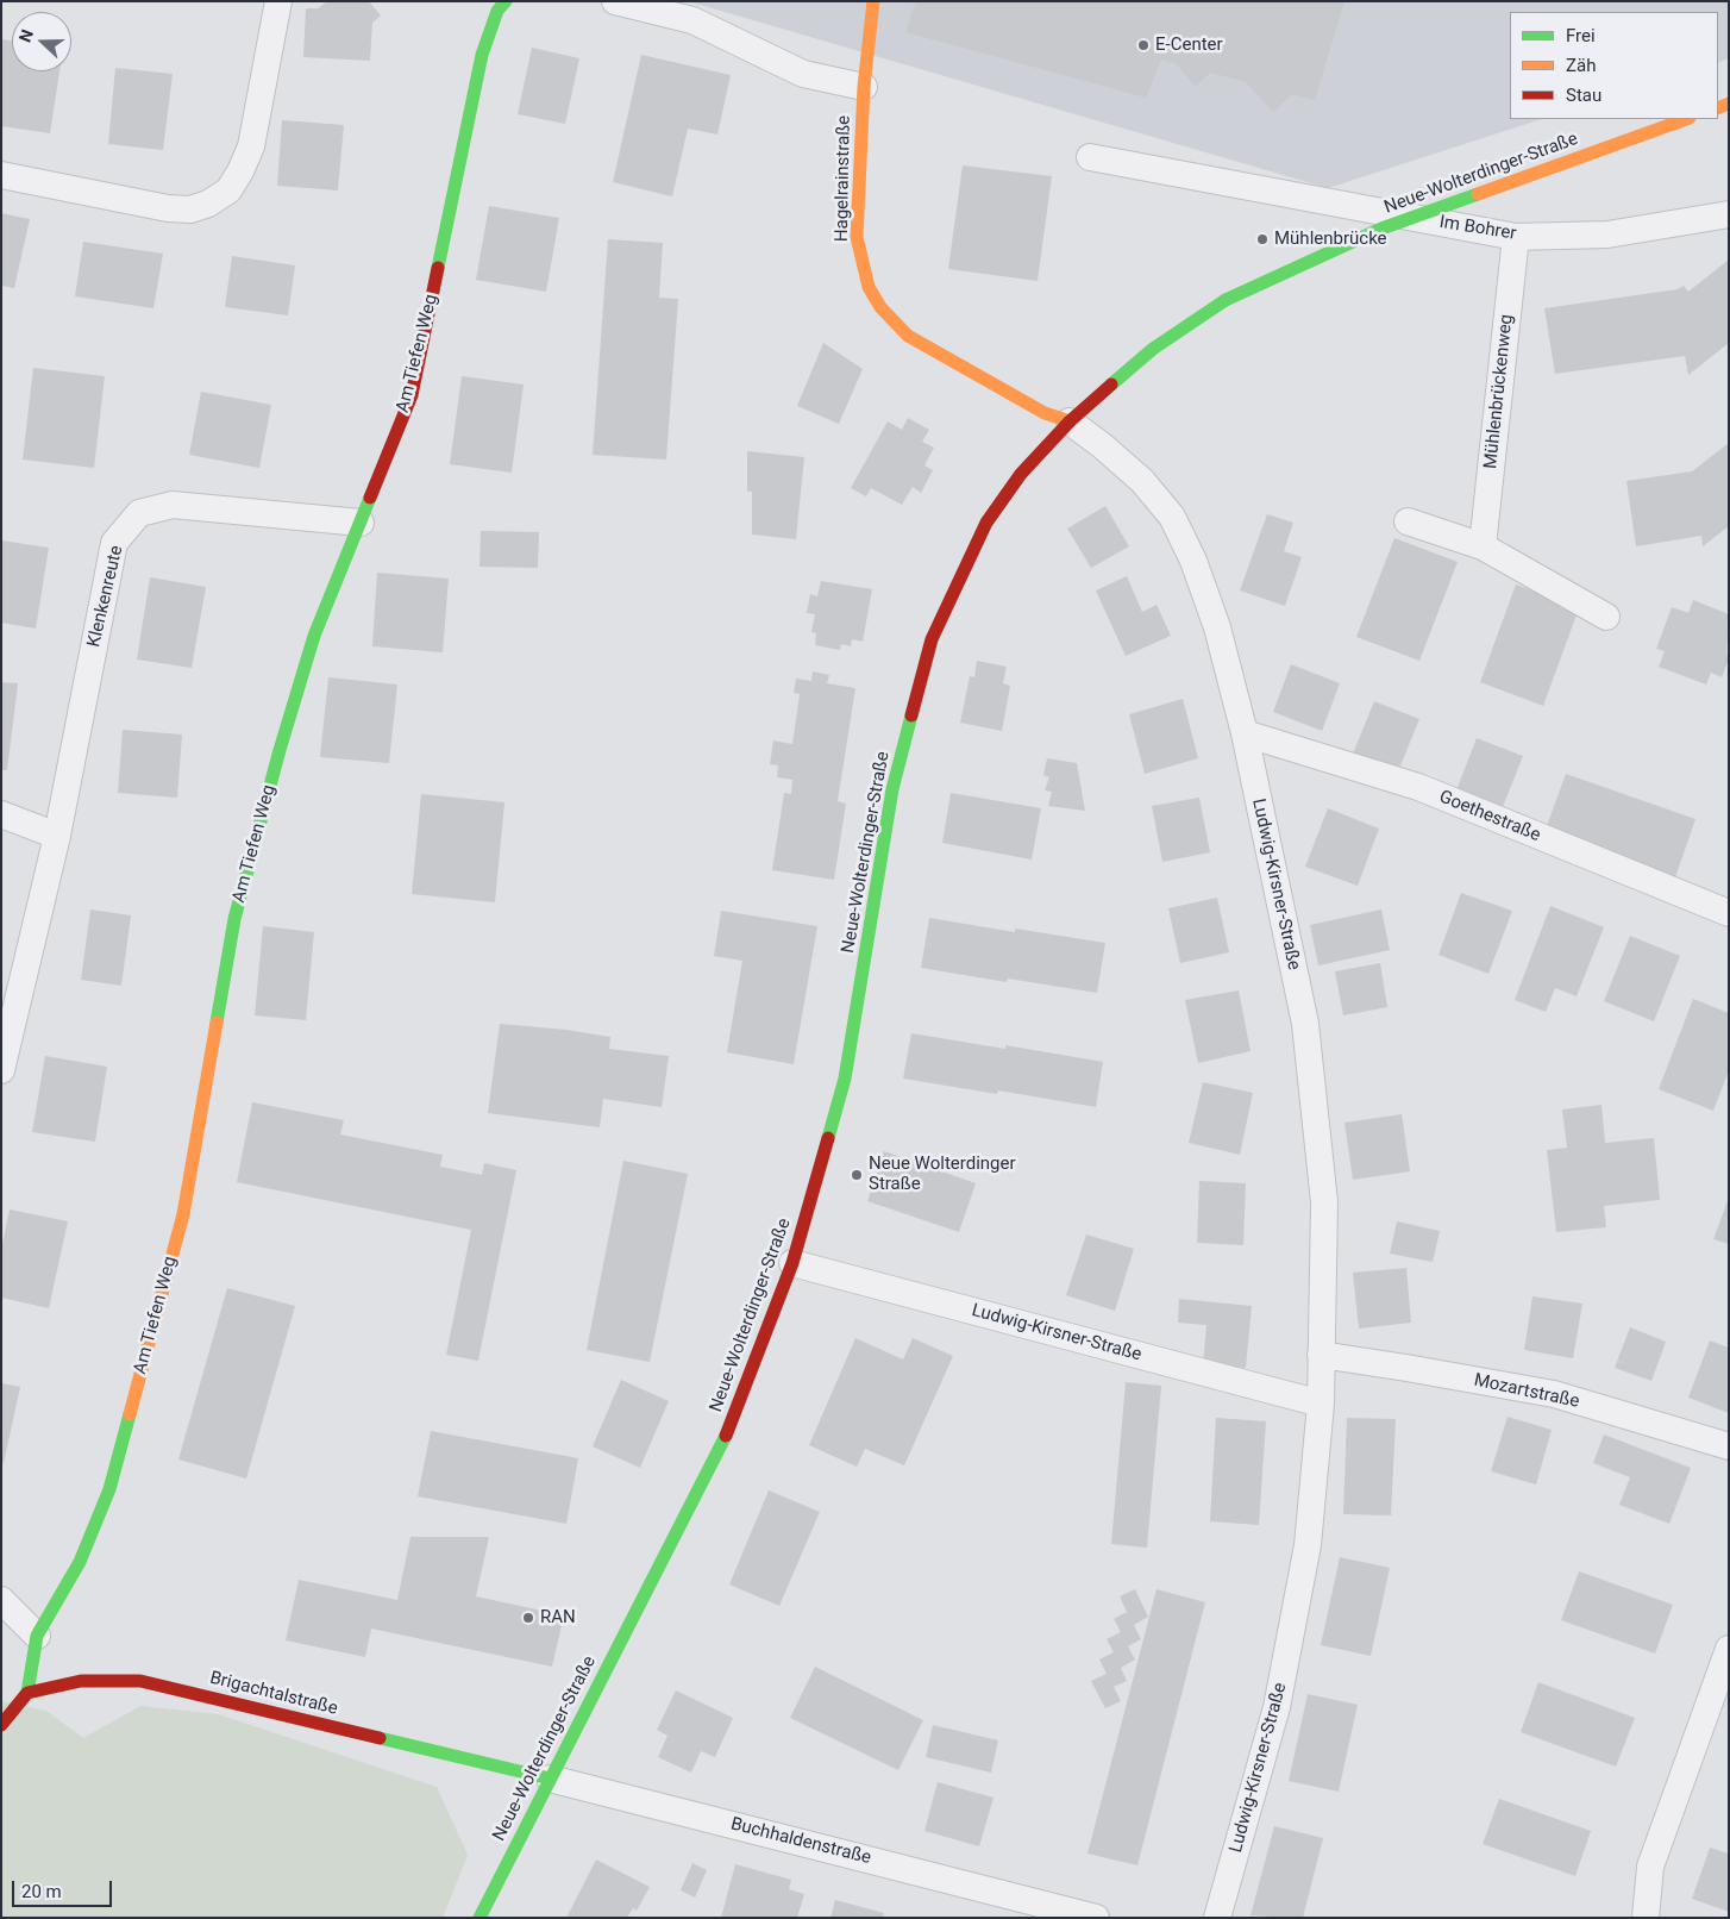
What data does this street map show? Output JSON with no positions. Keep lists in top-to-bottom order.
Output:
{
  "streets": {
    "main road": [
      "Neue-Wolterdinger-Straße",
      "Hagelrainstraße",
      "Am Tiefen Weg",
      "Brigachtalstraße"
    ],
    "street": [
      "Im Bohrer",
      "Mühlenbrückenweg",
      "Klenkenreute",
      "Goethestraße",
      "Ludwig-Kirsner-Straße",
      "Mozartstraße",
      "Buchhaldenstraße"
    ]
  },
  "crossings": [
    ["Neue-Wolterdinger-Straße", "Hagelrainstraße"],
    ["Neue-Wolterdinger-Straße", "Ludwig-Kirsner-Straße"],
    ["Neue-Wolterdinger-Straße", "Brigachtalstraße"],
    ["Neue-Wolterdinger-Straße", "Buchhaldenstraße"],
    ["Hagelrainstraße", "Ludwig-Kirsner-Straße"],
    ["Im Bohrer", "Mühlenbrückenweg"],
    ["Am Tiefen Weg", "Klenkenreute"],
    ["Am Tiefen Weg", "Brigachtalstraße"],
    ["Goethestraße", "Ludwig-Kirsner-Straße"],
    ["Ludwig-Kirsner-Straße", "Mozartstraße"],
    ["Brigachtalstraße", "Buchhaldenstraße"]
  ],
  "places": [
    "E-Center",
    "Mühlenbrücke",
    "Neue Wolterdinger Straße",
    "RAN"
  ],
  "legend": ["Frei", "Zäh", "Stau"],
  "scale_bar": "20 m",
  "north": "left"
}
